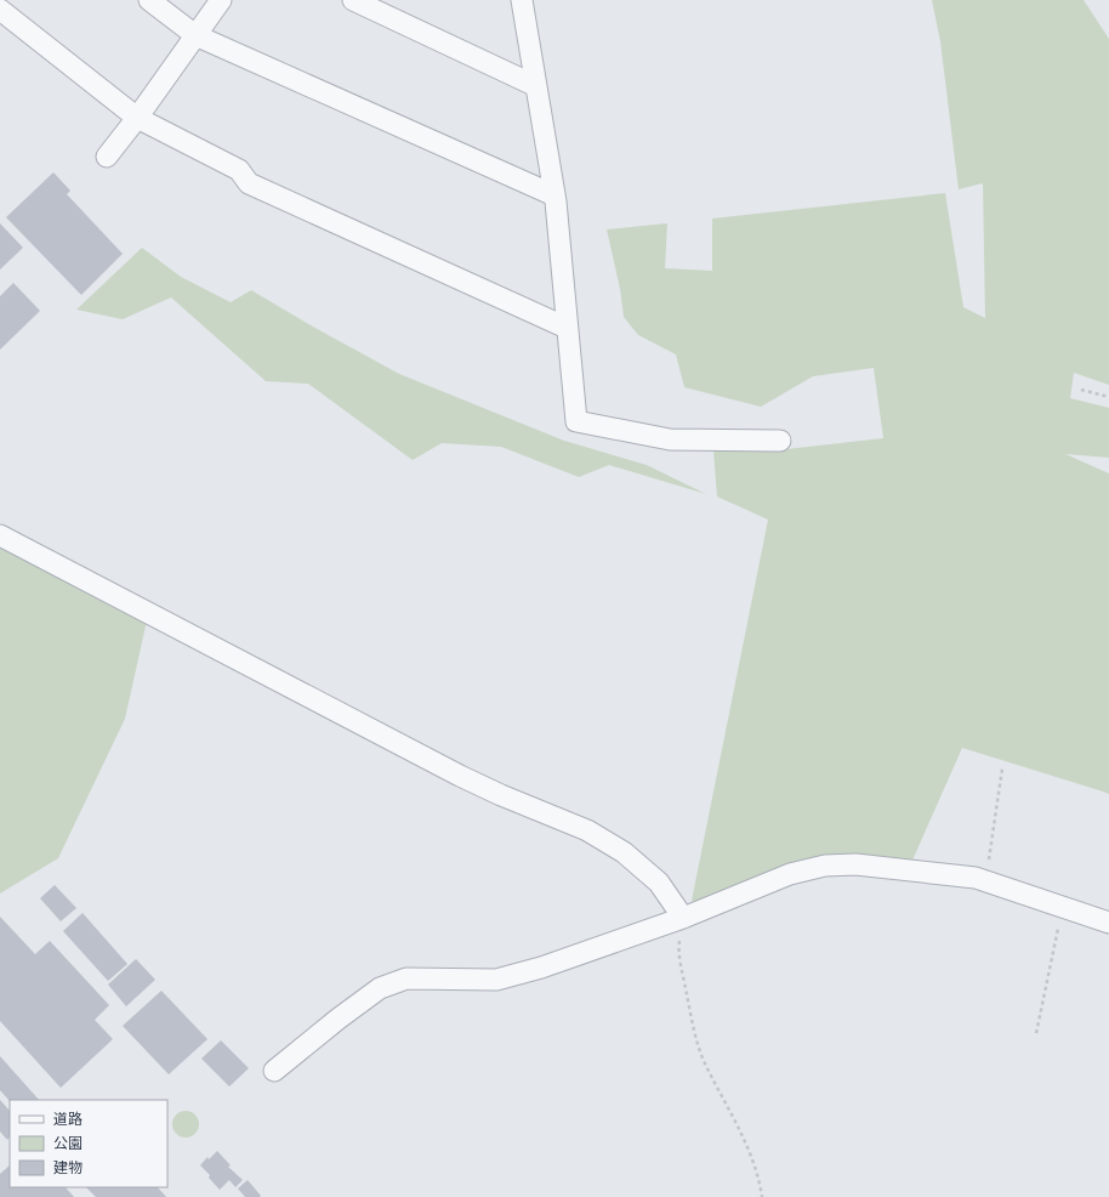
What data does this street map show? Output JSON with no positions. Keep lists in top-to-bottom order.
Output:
{
  "legend": ["道路", "公園", "建物"]
}
